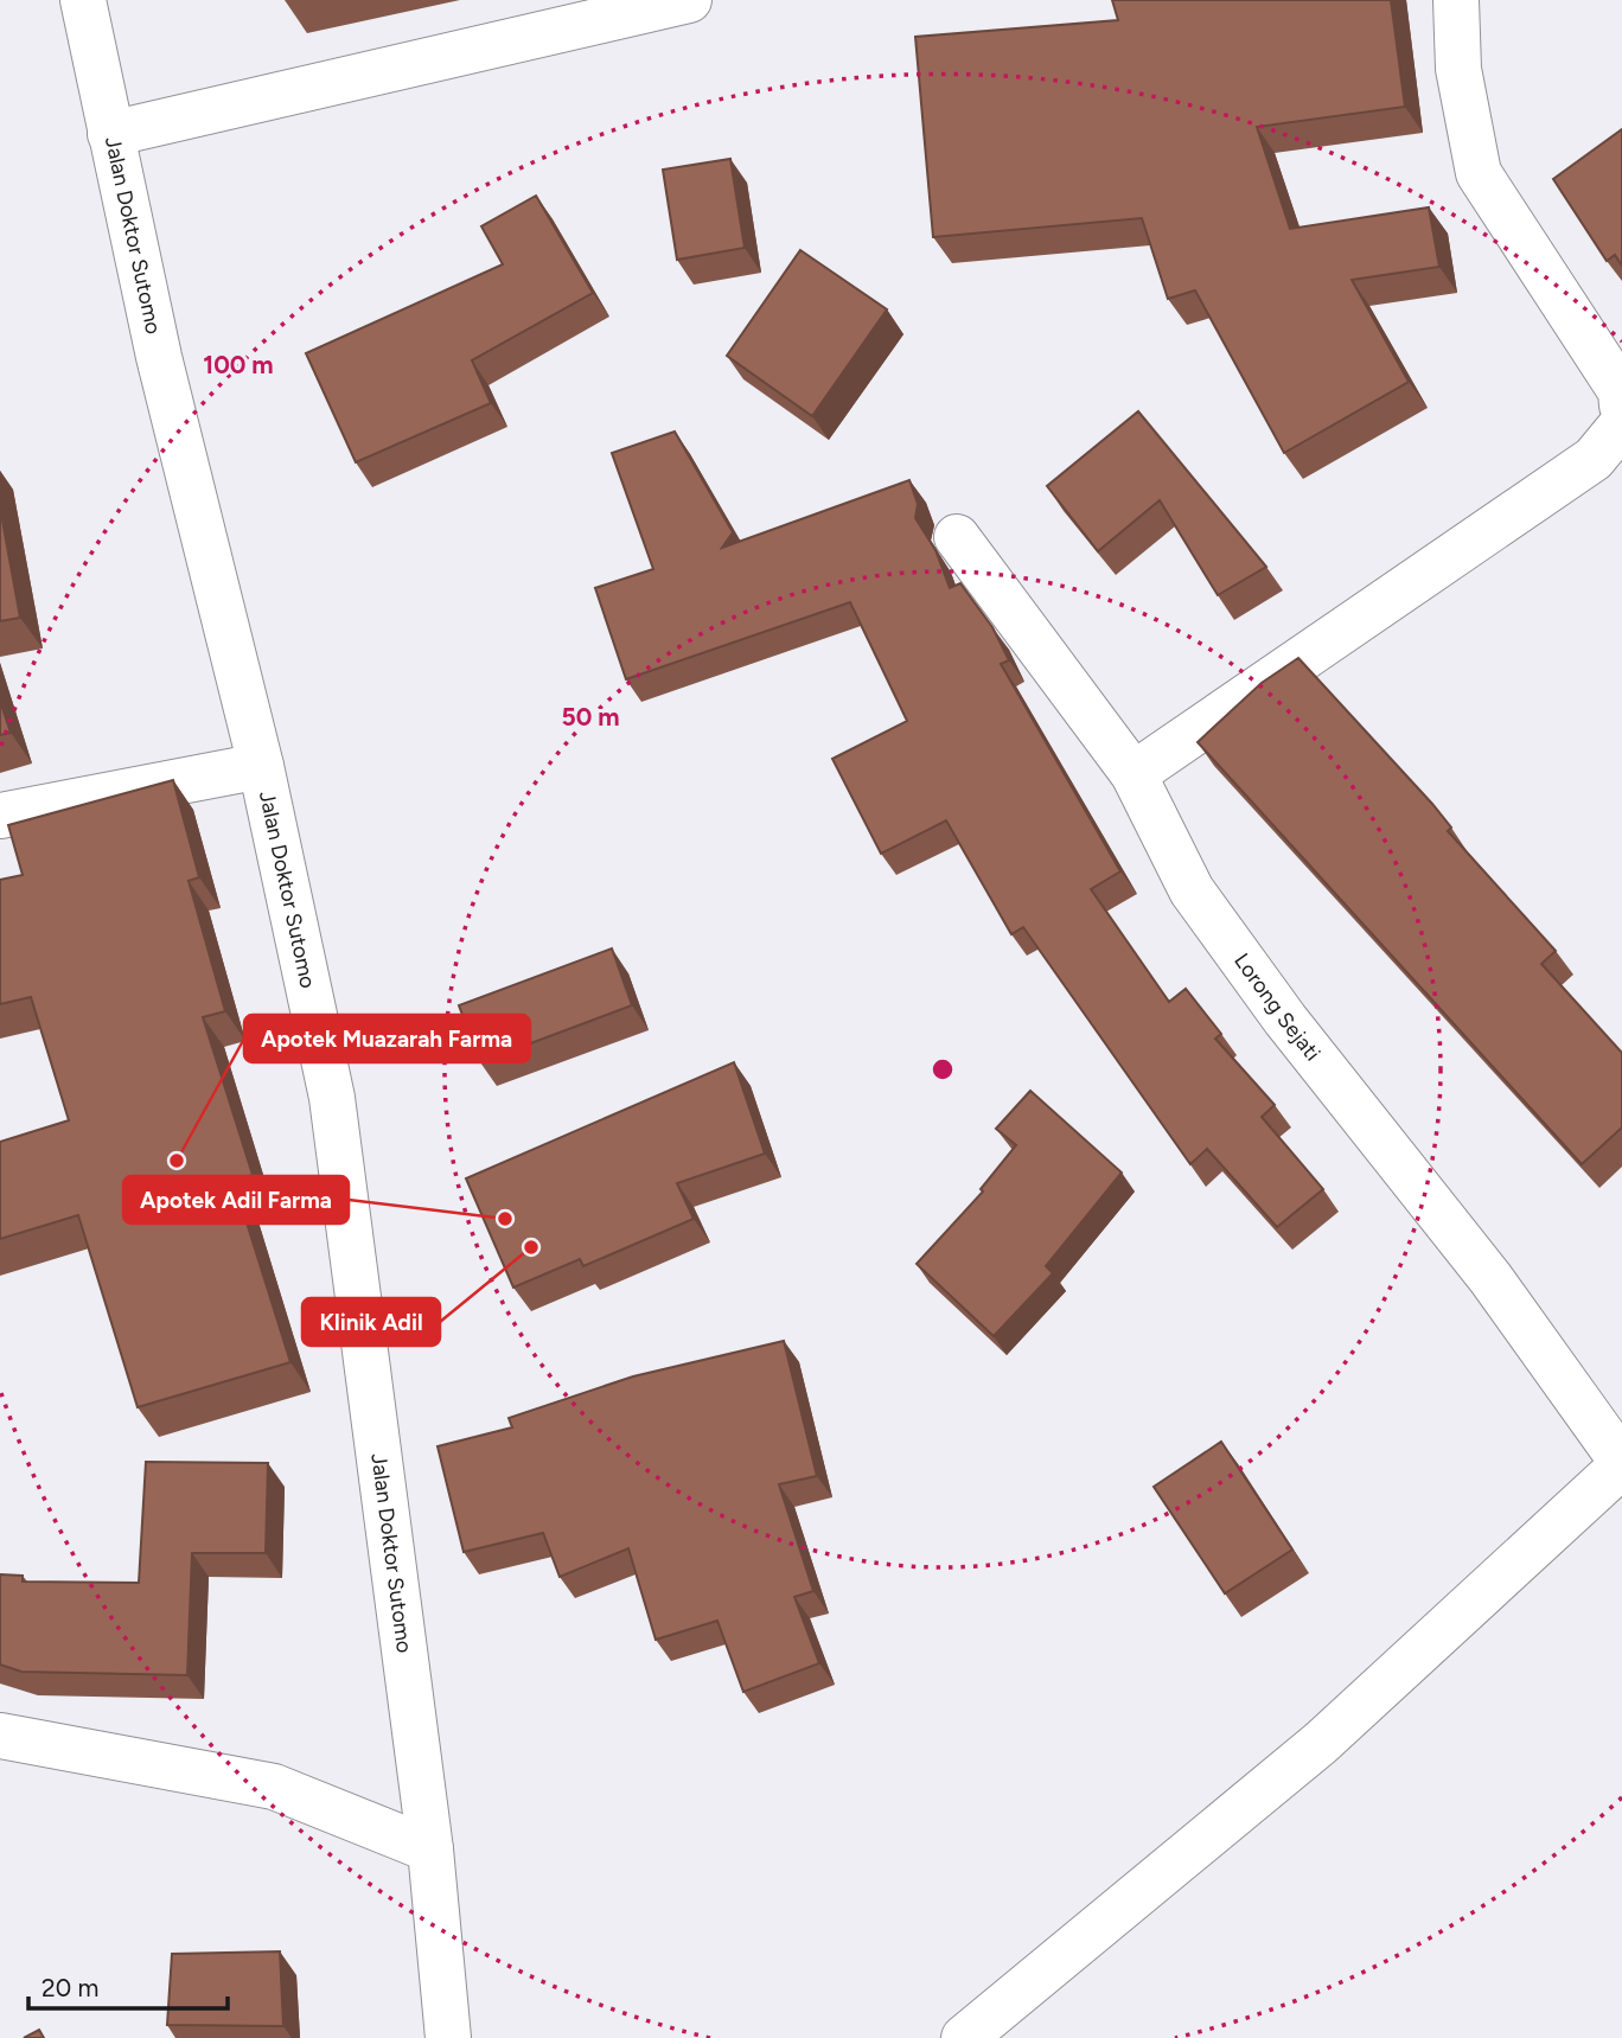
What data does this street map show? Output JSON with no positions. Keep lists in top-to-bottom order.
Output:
{
  "streets": {
    "street": ["Jalan Doktor Sutomo", "Lorong Sejati"]
  },
  "places": ["Apotek Muazarah Farma", "Apotek Adil Farma", "Klinik Adil"],
  "scale_bar": "20 m",
  "rings": ["100 m", "50 m"]
}
